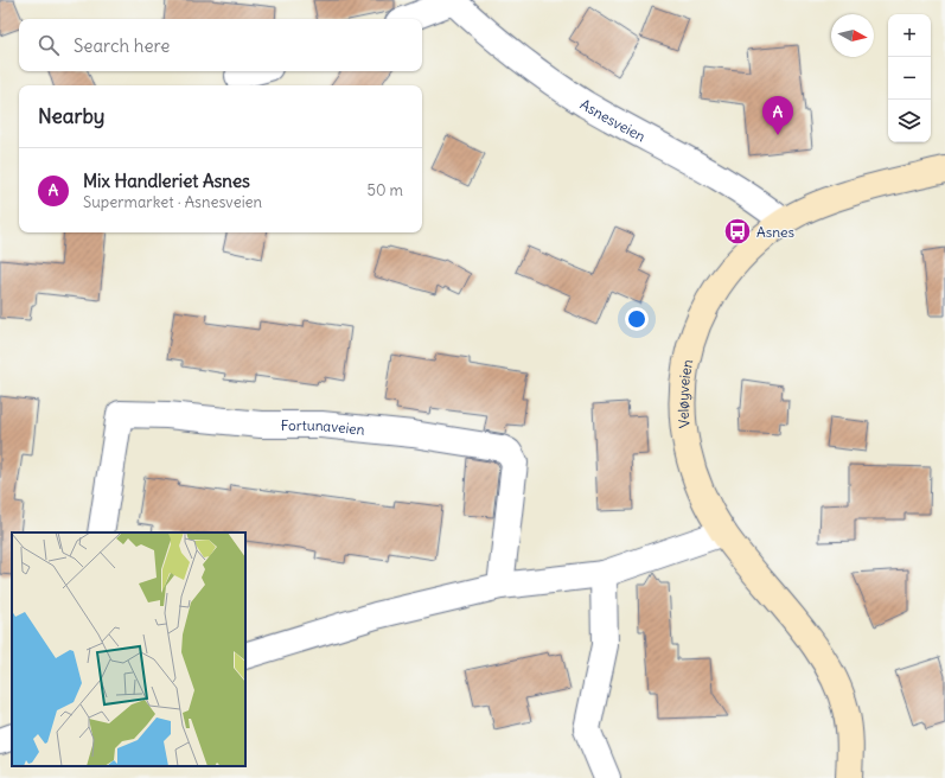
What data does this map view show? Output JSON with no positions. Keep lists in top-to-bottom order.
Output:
{
  "streets": {
    "main road": ["Veløyveien"],
    "street": ["Asnesveien", "Fortunaveien"]
  },
  "crossings": [
    ["Asnesveien", "Veløyveien"]
  ],
  "places": {
    "bus stop": ["Asnes"]
  },
  "north": "right",
  "page": {
    "map_buttons": ["+", "−"],
    "search": "Search here",
    "heading": "Nearby",
    "pins": "A",
    "list": [
      {
        "mark": "A",
        "name": "Mix Handleriet Asnes",
        "note": "Supermarket · Asnesveien",
        "value": "50 m"
      }
    ]
  }
}
